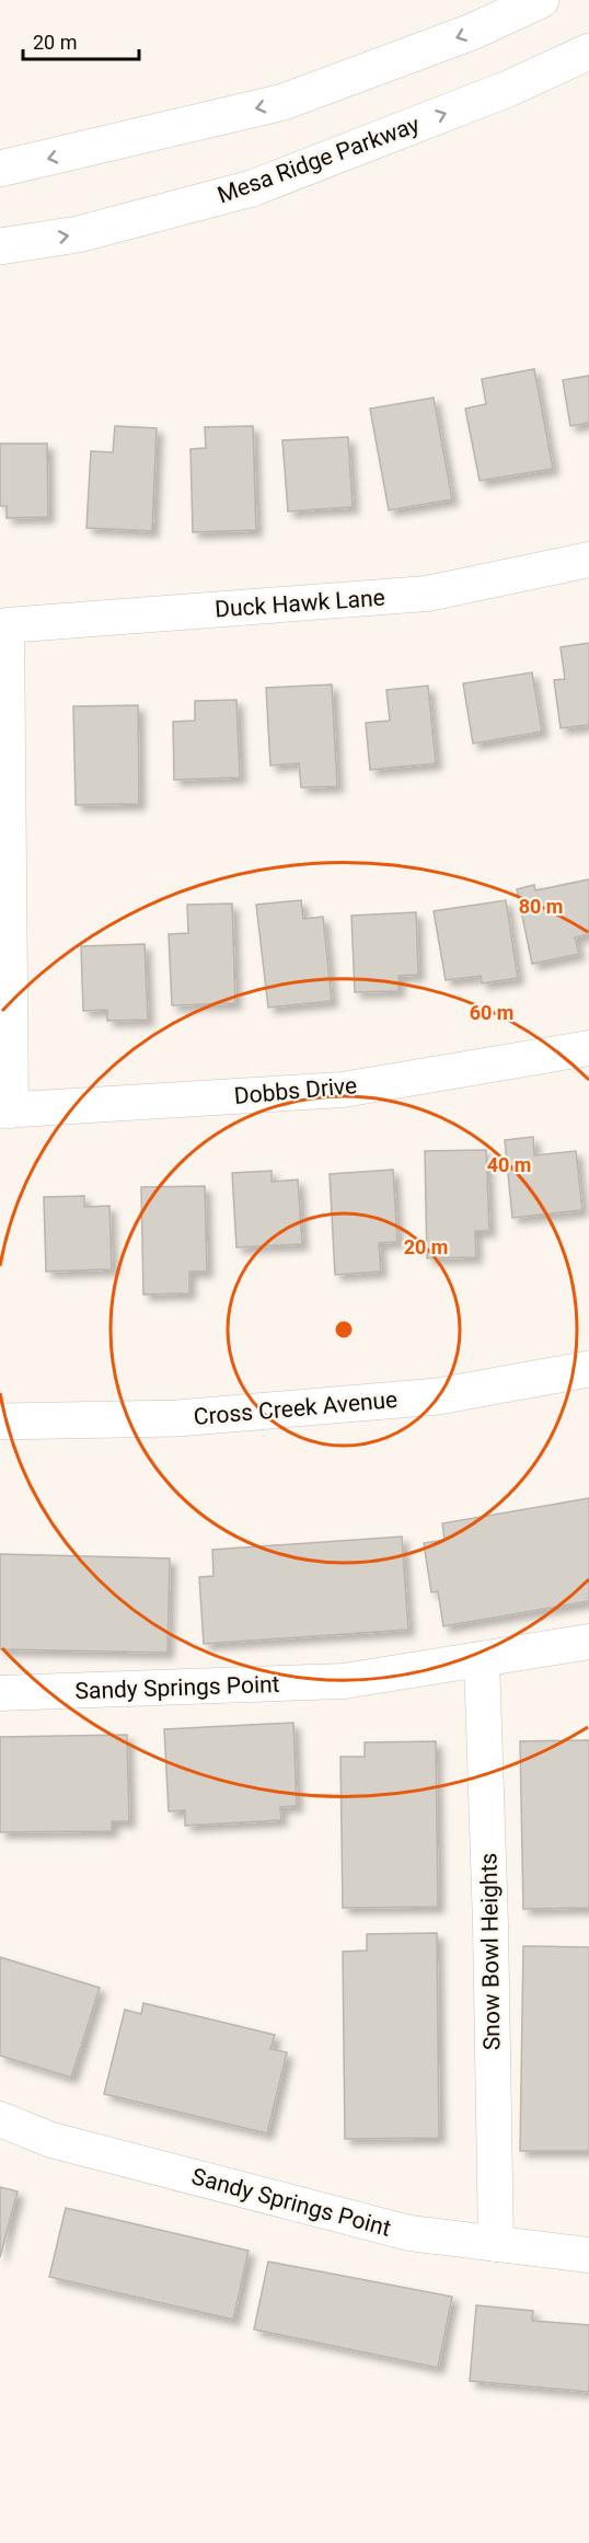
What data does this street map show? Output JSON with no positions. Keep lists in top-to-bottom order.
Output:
{
  "streets": {
    "main road": ["Mesa Ridge Parkway", "Cross Creek Avenue"],
    "street": [
      "Duck Hawk Lane",
      "Dobbs Drive",
      "Sandy Springs Point",
      "Snow Bowl Heights"
    ]
  },
  "crossings": [
    ["Duck Hawk Lane", "Dobbs Drive"],
    ["Sandy Springs Point", "Snow Bowl Heights"]
  ],
  "scale_bar": "20 m",
  "rings": [
    "80 m",
    "60 m",
    "40 m",
    "20 m"
  ]
}
